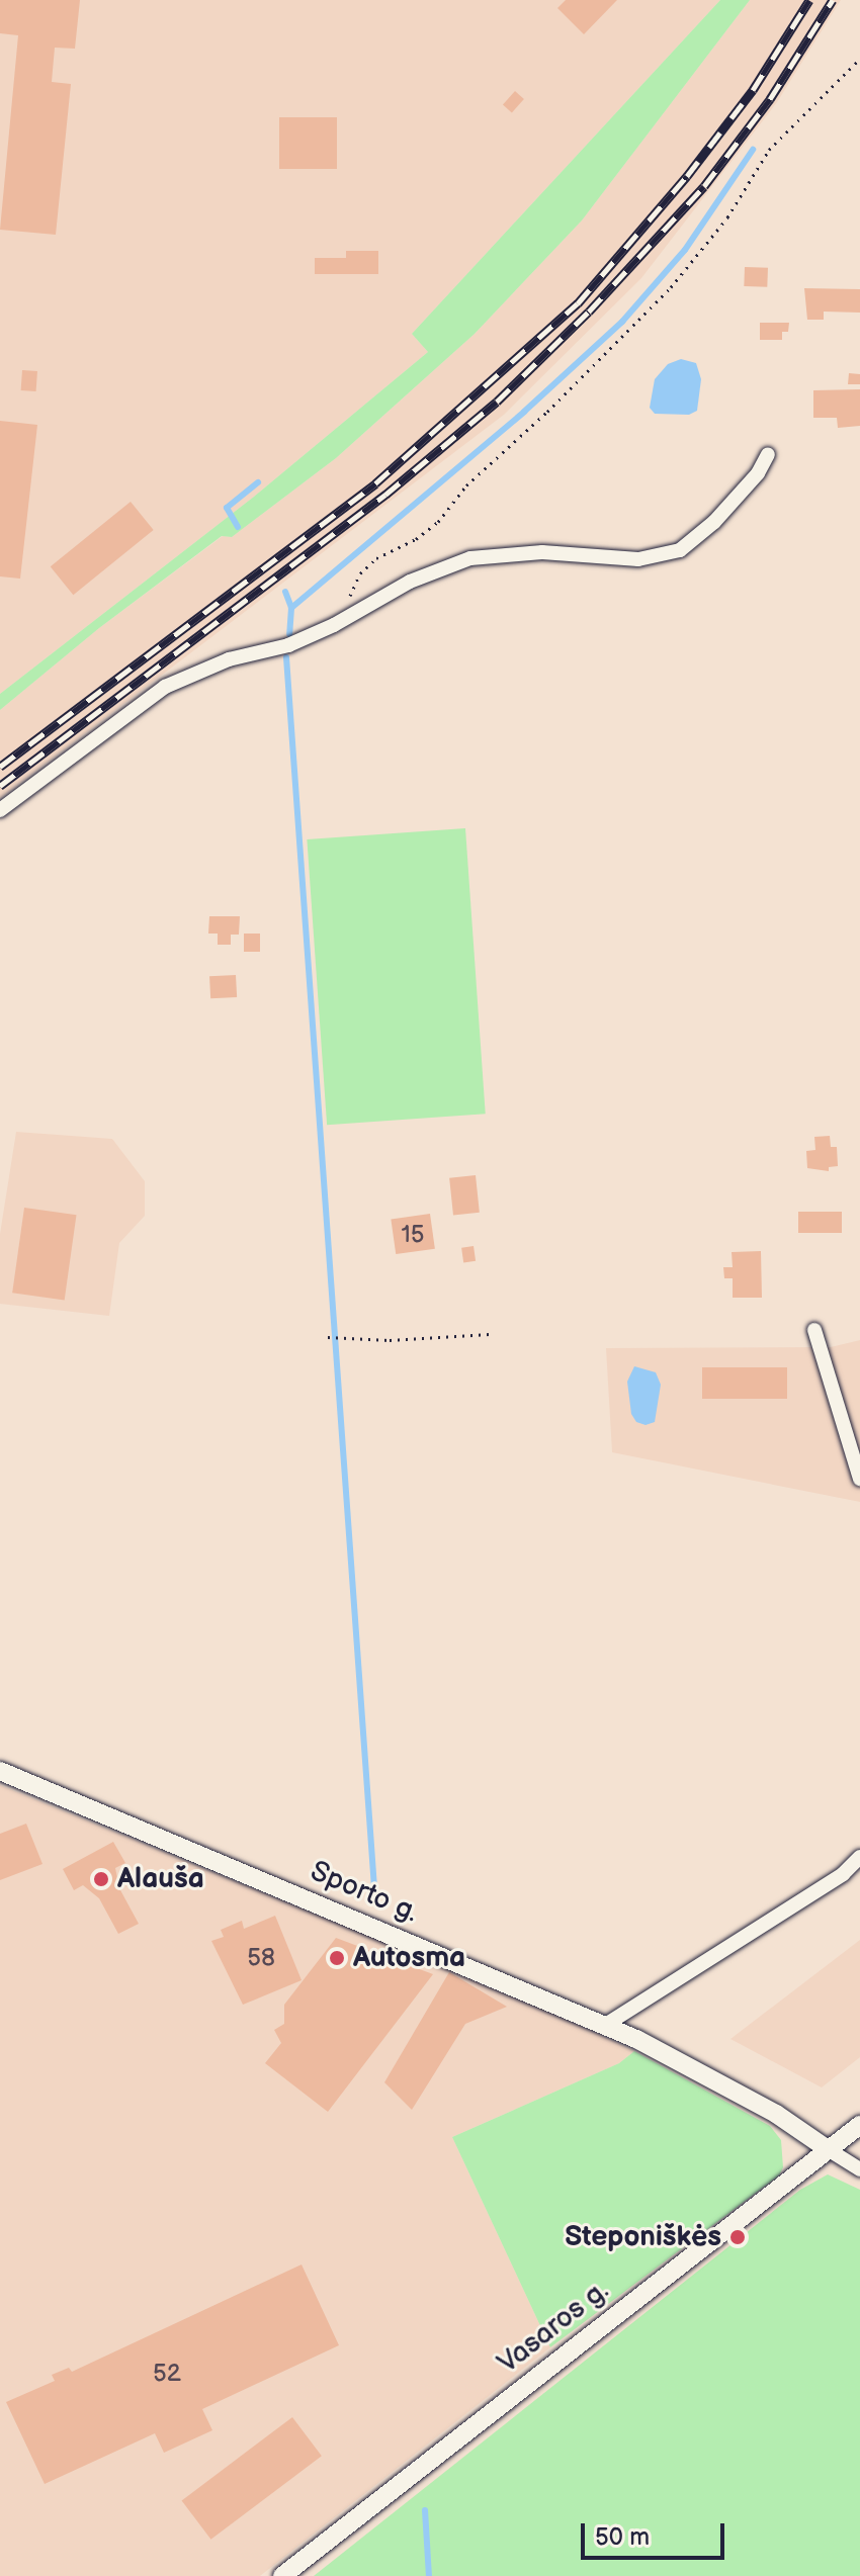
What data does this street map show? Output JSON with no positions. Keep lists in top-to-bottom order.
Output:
{
  "streets": {
    "street": ["Sporto g.", "Vasaros g."]
  },
  "crossings": [
    ["Sporto g.", "Vasaros g."]
  ],
  "places": ["Alauša", "Autosma", "Steponiškės"],
  "house_numbers": ["15", "58", "52"],
  "scale_bar": "50 m"
}
